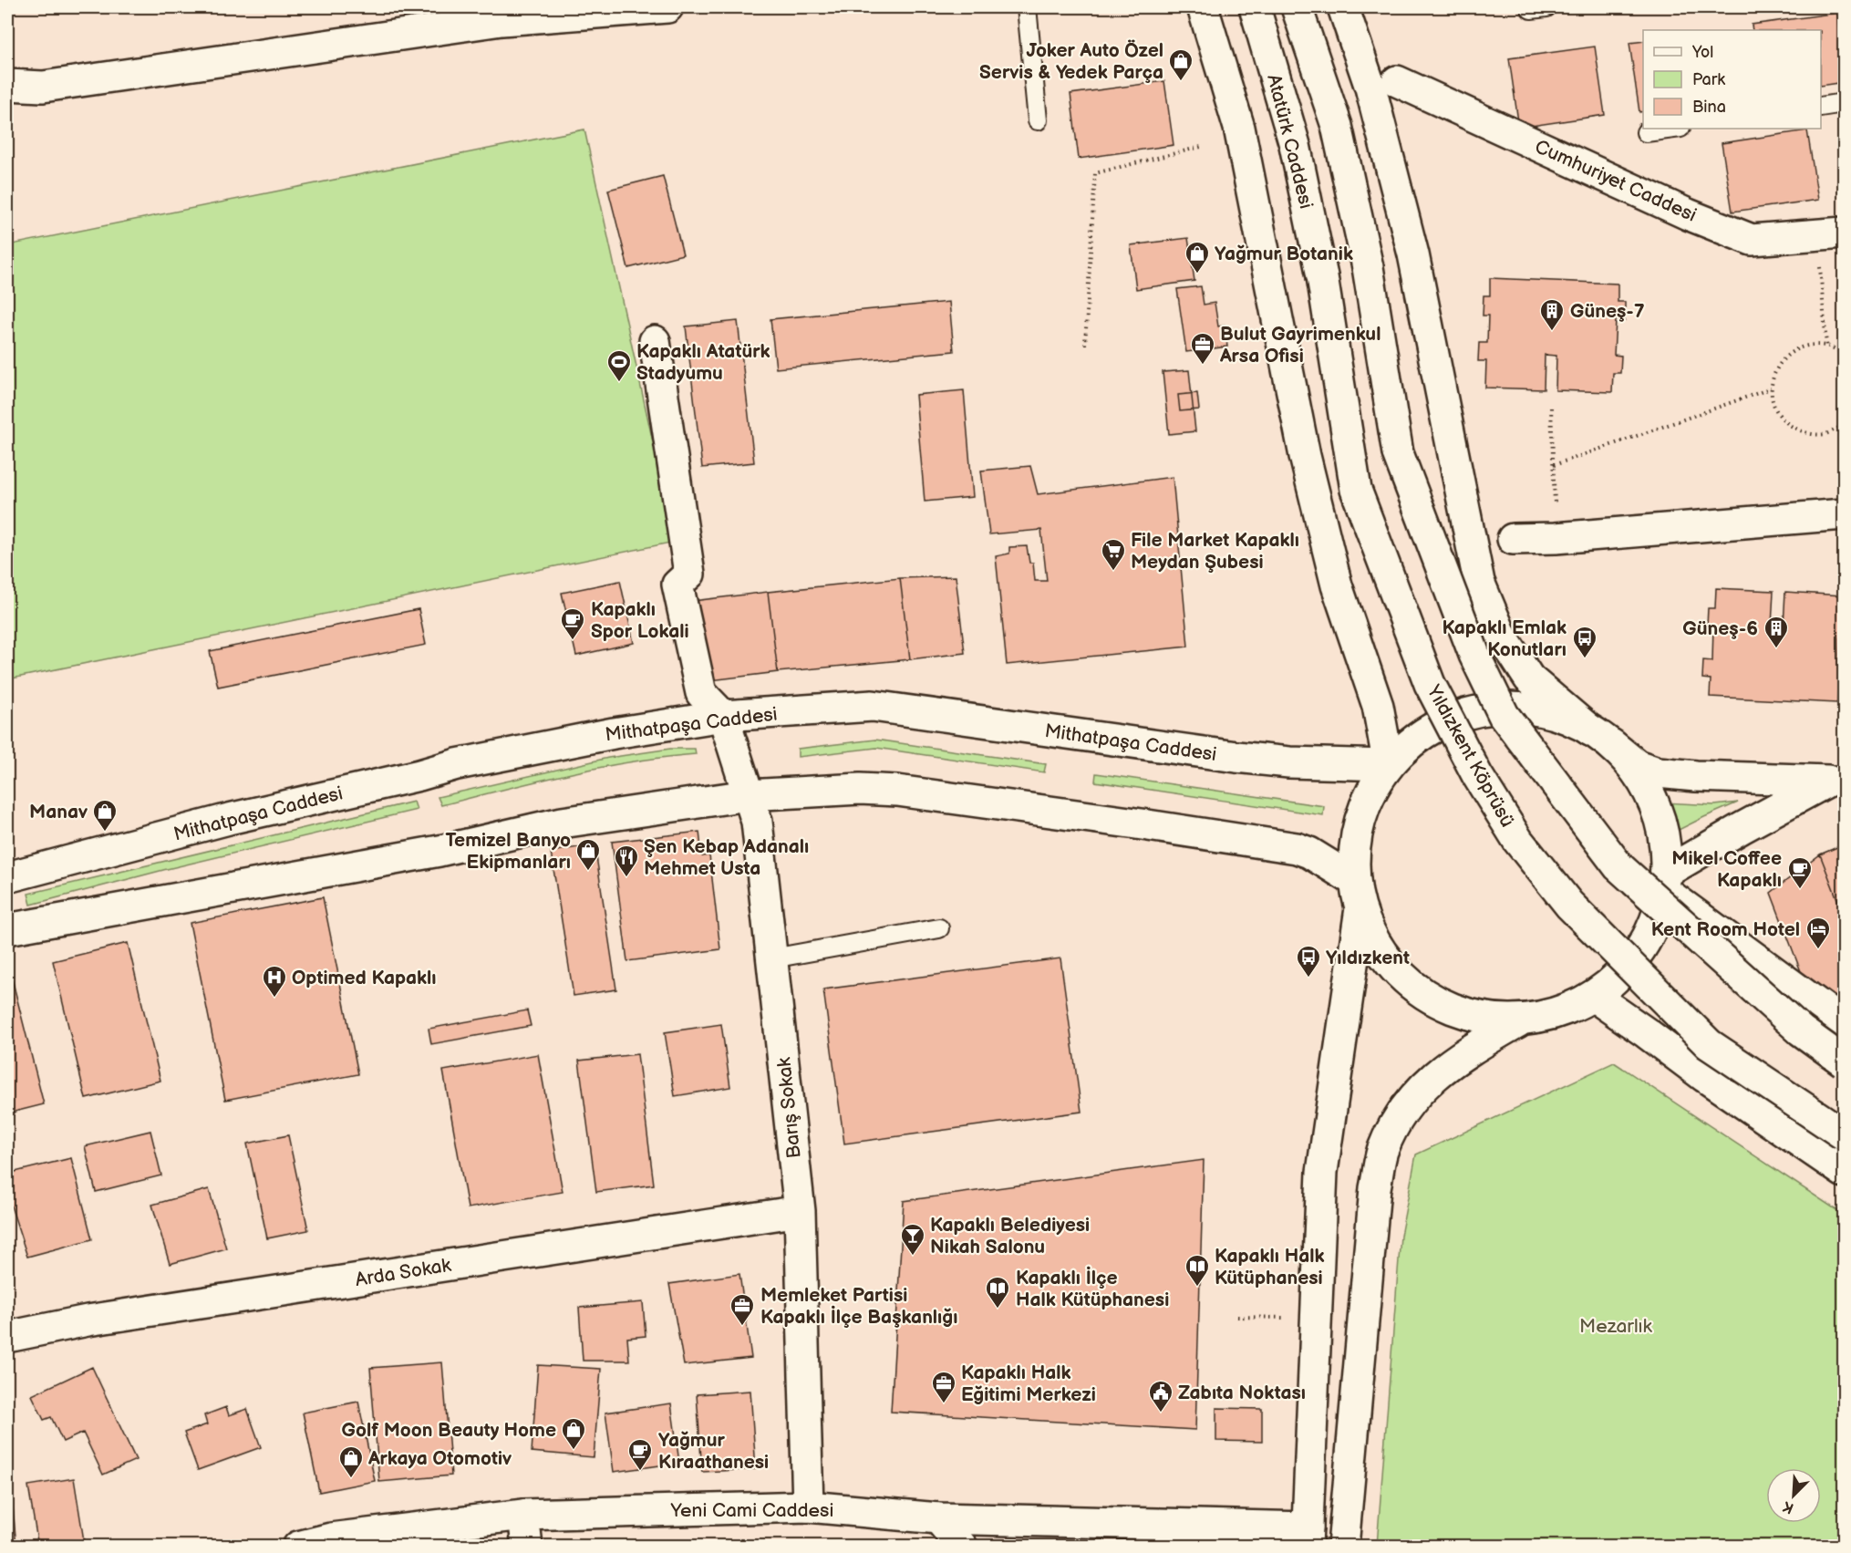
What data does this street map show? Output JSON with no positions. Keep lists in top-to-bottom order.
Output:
{
  "streets": {
    "main road": [
      "Atatürk Caddesi",
      "Cumhuriyet Caddesi",
      "Mithatpaşa Caddesi",
      "Yıldızkent Köprüsü",
      "Barış Sokak",
      "Arda Sokak",
      "Yeni Cami Caddesi"
    ]
  },
  "crossings": [
    ["Atatürk Caddesi", "Yıldızkent Köprüsü"],
    ["Mithatpaşa Caddesi", "Barış Sokak"],
    ["Barış Sokak", "Arda Sokak"],
    ["Barış Sokak", "Yeni Cami Caddesi"]
  ],
  "parks": ["Mezarlık"],
  "places": {
    "shop": [
      "Joker Auto Özel Servis & Yedek Parça",
      "Yağmur Botanik",
      "Manav",
      "Temizel Banyo Ekipmanları",
      "Golf Moon Beauty Home",
      "Arkaya Otomotiv"
    ],
    "building": ["Güneş-7", "Güneş-6"],
    "office": ["Bulut Gayrimenkul Arsa Ofisi", "Memleket Partisi Kapaklı İlçe Başkanlığı", "Kapaklı Halk Eğitimi Merkezi"],
    "sports": ["Kapaklı Atatürk Stadyumu"],
    "supermarket": ["File Market Kapaklı Meydan Şubesi"],
    "cafe": ["Kapaklı Spor Lokali", "Mikel Coffee Kapaklı", "Yağmur Kıraathanesi"],
    "bus stop": ["Kapaklı Emlak Konutları", "Yıldızkent"],
    "restaurant": ["Şen Kebap Adanalı Mehmet Usta"],
    "hotel": ["Kent Room Hotel"],
    "hospital": ["Optimed Kapaklı"],
    "bar": ["Kapaklı Belediyesi Nikah Salonu"],
    "library": ["Kapaklı Halk Kütüphanesi", "Kapaklı İlçe Halk Kütüphanesi"],
    "public building": ["Zabıta Noktası"]
  },
  "legend": ["Yol", "Park", "Bina"],
  "north": "bottom left"
}
